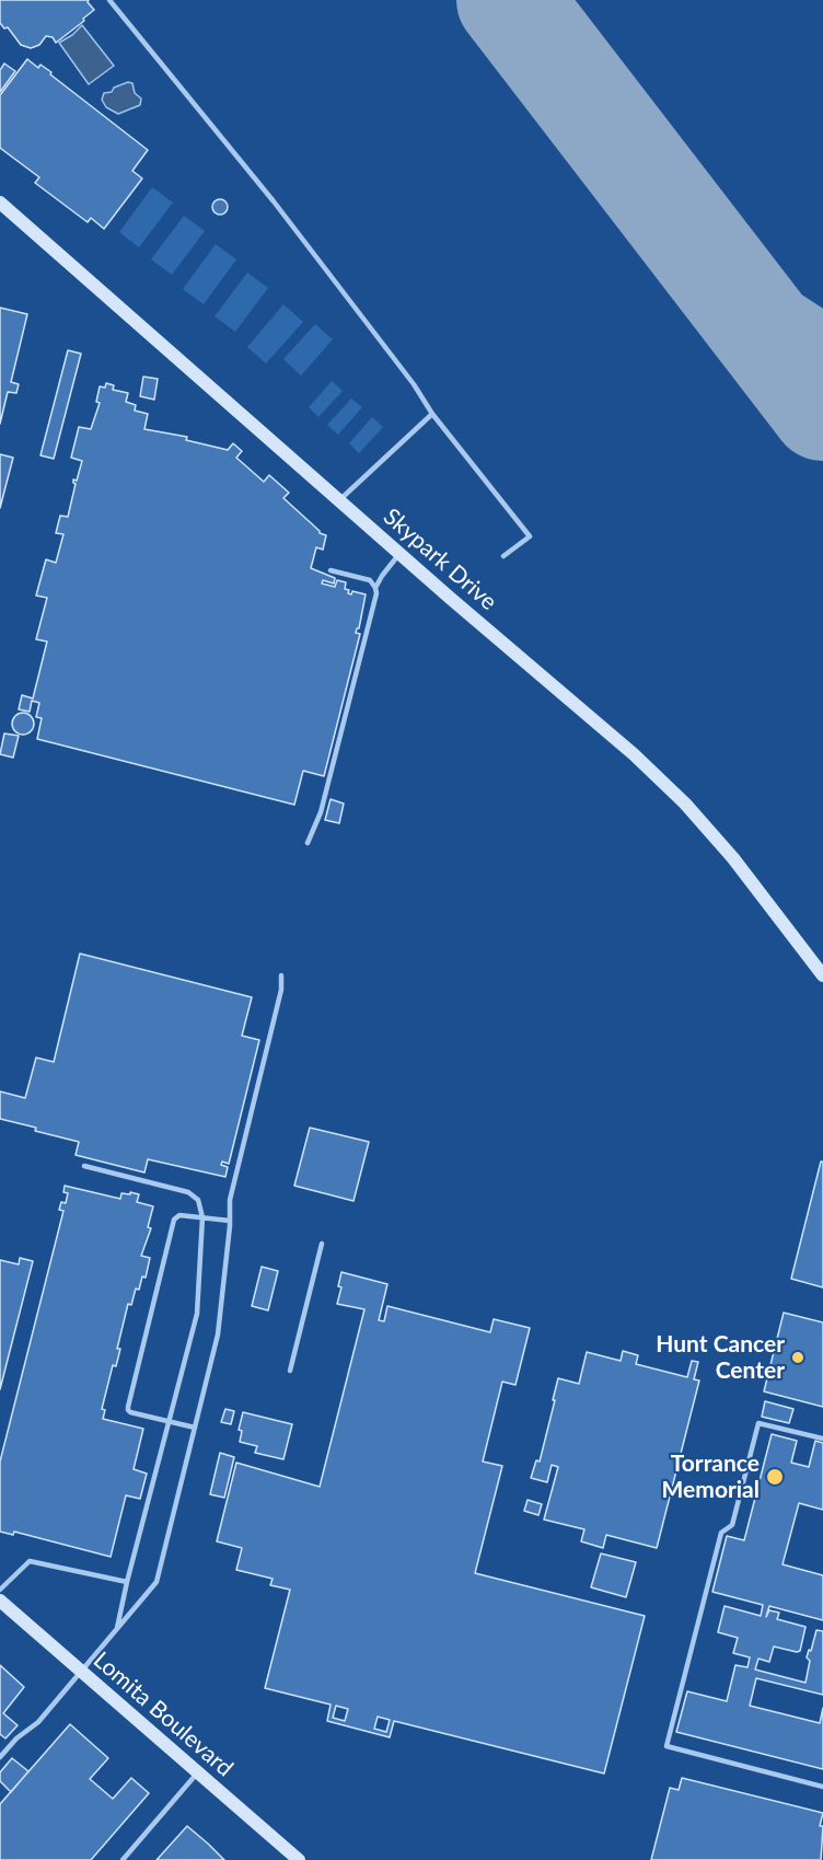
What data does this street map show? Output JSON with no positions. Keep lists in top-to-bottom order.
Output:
{
  "streets": {
    "main road": ["Skypark Drive", "Lomita Boulevard"]
  },
  "places": ["Hunt Cancer Center", "Torrance Memorial"]
}
